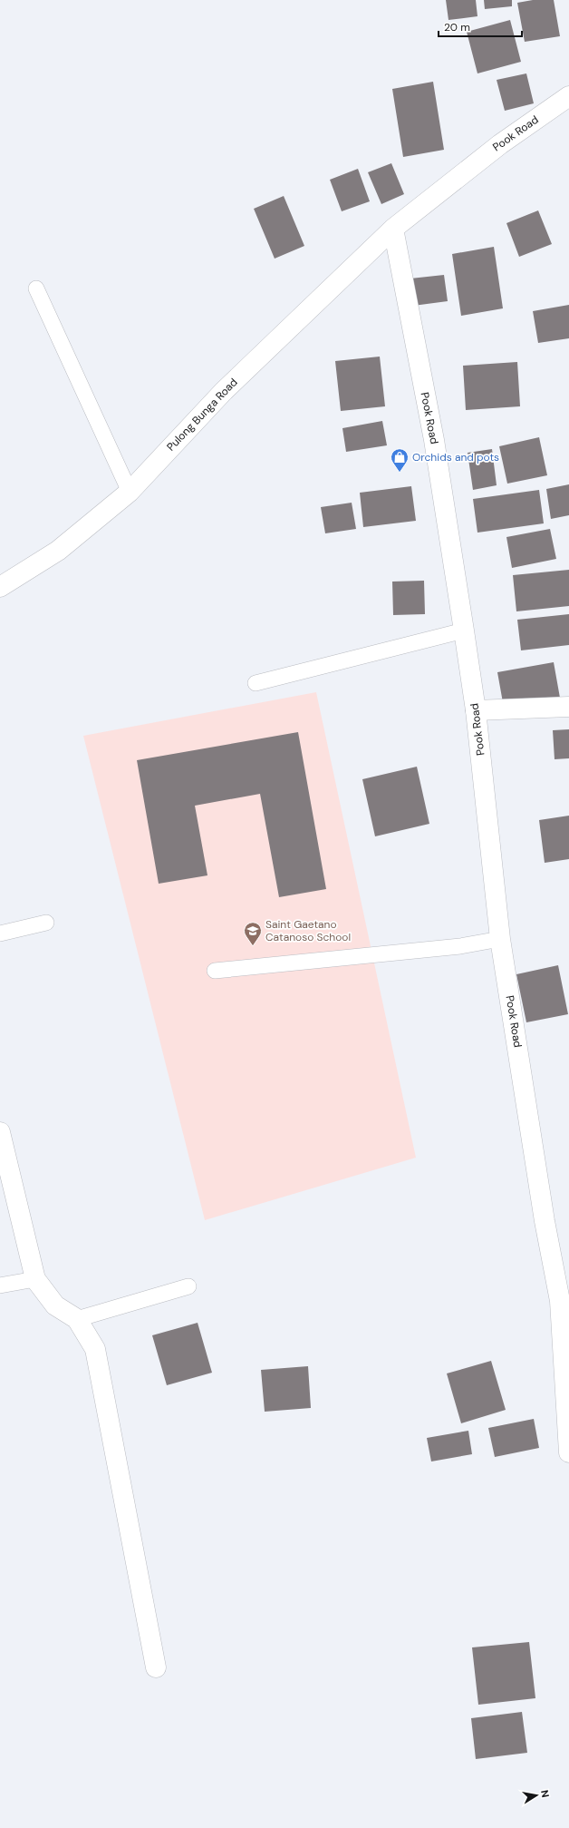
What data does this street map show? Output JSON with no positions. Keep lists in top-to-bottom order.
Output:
{
  "streets": {
    "main road": ["Pook Road", "Pulong Bunga Road"]
  },
  "crossings": [
    ["Pook Road", "Pulong Bunga Road"]
  ],
  "places": {
    "shop": ["Orchids and pots"],
    "school or university": ["Saint Gaetano Catanoso School"]
  },
  "scale_bar": "20 m",
  "north": "right"
}
